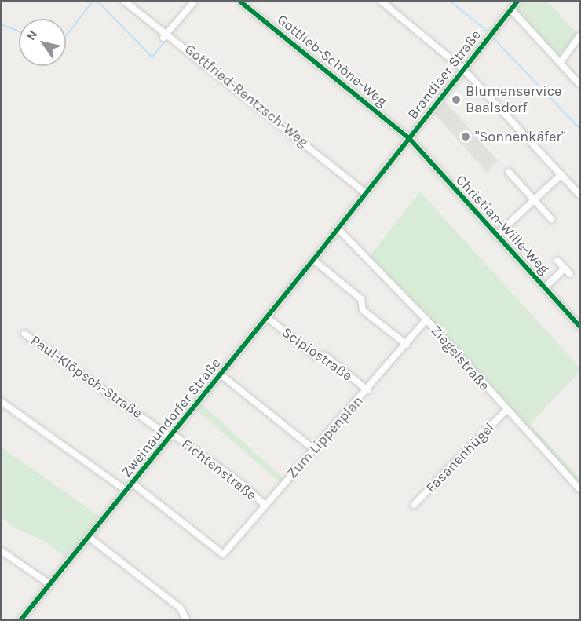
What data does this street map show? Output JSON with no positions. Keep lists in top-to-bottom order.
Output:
{
  "streets": {
    "street": [
      "Gottlieb-Schöne-Weg",
      "Brandiser Straße",
      "Gottfried-Rentzsch-Weg",
      "Christian-Wille-Weg",
      "Scipiostraße",
      "Ziegelstraße",
      "Paul-Klöpsch-Straße",
      "Zweinaundorfer Straße",
      "Zum Lippenplan",
      "Fasanenhügel",
      "Fichtenstraße"
    ]
  },
  "crossings": [
    ["Gottlieb-Schöne-Weg", "Brandiser Straße"],
    ["Gottlieb-Schöne-Weg", "Christian-Wille-Weg"],
    ["Brandiser Straße", "Gottfried-Rentzsch-Weg"],
    ["Brandiser Straße", "Christian-Wille-Weg"],
    ["Brandiser Straße", "Ziegelstraße"],
    ["Brandiser Straße", "Zweinaundorfer Straße"],
    ["Scipiostraße", "Zweinaundorfer Straße"],
    ["Scipiostraße", "Zum Lippenplan"],
    ["Ziegelstraße", "Zweinaundorfer Straße"],
    ["Ziegelstraße", "Zum Lippenplan"],
    ["Ziegelstraße", "Fasanenhügel"],
    ["Paul-Klöpsch-Straße", "Zweinaundorfer Straße"],
    ["Paul-Klöpsch-Straße", "Fichtenstraße"],
    ["Zweinaundorfer Straße", "Zum Lippenplan"],
    ["Zweinaundorfer Straße", "Fichtenstraße"],
    ["Zum Lippenplan", "Fichtenstraße"]
  ],
  "places": ["Blumenservice Baalsdorf", "\"Sonnenkäfer\""],
  "north": "top left"
}
